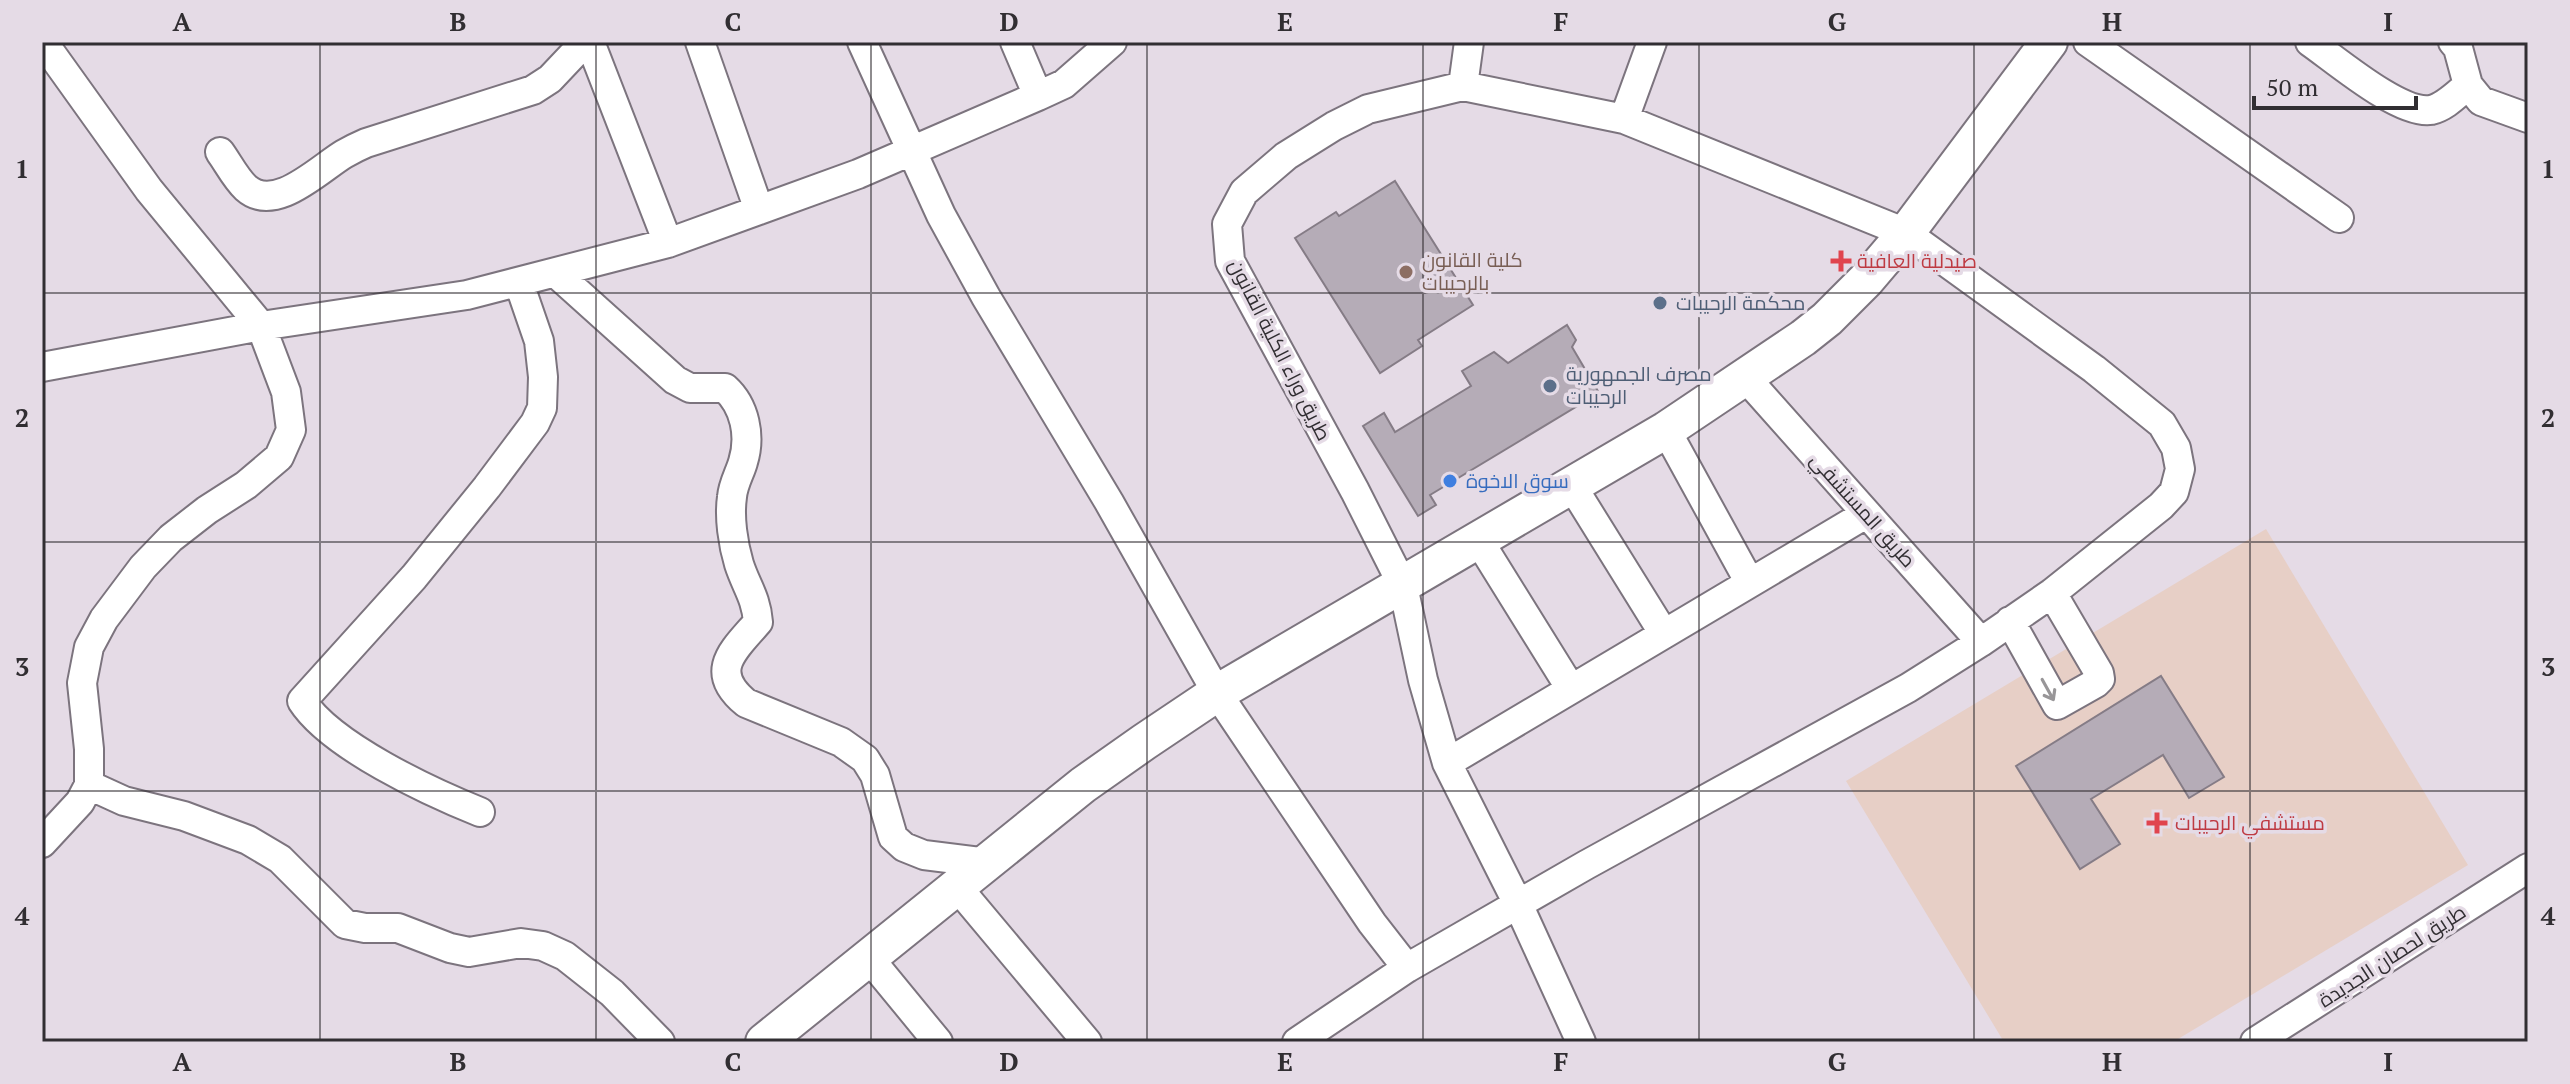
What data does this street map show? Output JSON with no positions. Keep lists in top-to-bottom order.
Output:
{
  "streets": {
    "street": ["طريق وراء الكلية القانون", "طريق المستشفي", "طريق لحصان الجديدة"]
  },
  "crossings": [
    ["طريق وراء الكلية القانون", "طريق المستشفي"]
  ],
  "places": {
    "health": ["صيدلية العافية", "مستشفي الرحيبات"],
    "other": [
      "كلية القانون بالرحيبات",
      "محكمة الرحيبات",
      "مصرف الجمهورية الرحيبات",
      "سوق الاخوة"
    ]
  },
  "scale_bar": "50 m",
  "grid": {
    "columns": [
      "A",
      "B",
      "C",
      "D",
      "E",
      "F",
      "G",
      "H",
      "I"
    ],
    "rows": [
      "1",
      "2",
      "3",
      "4"
    ]
  }
}
